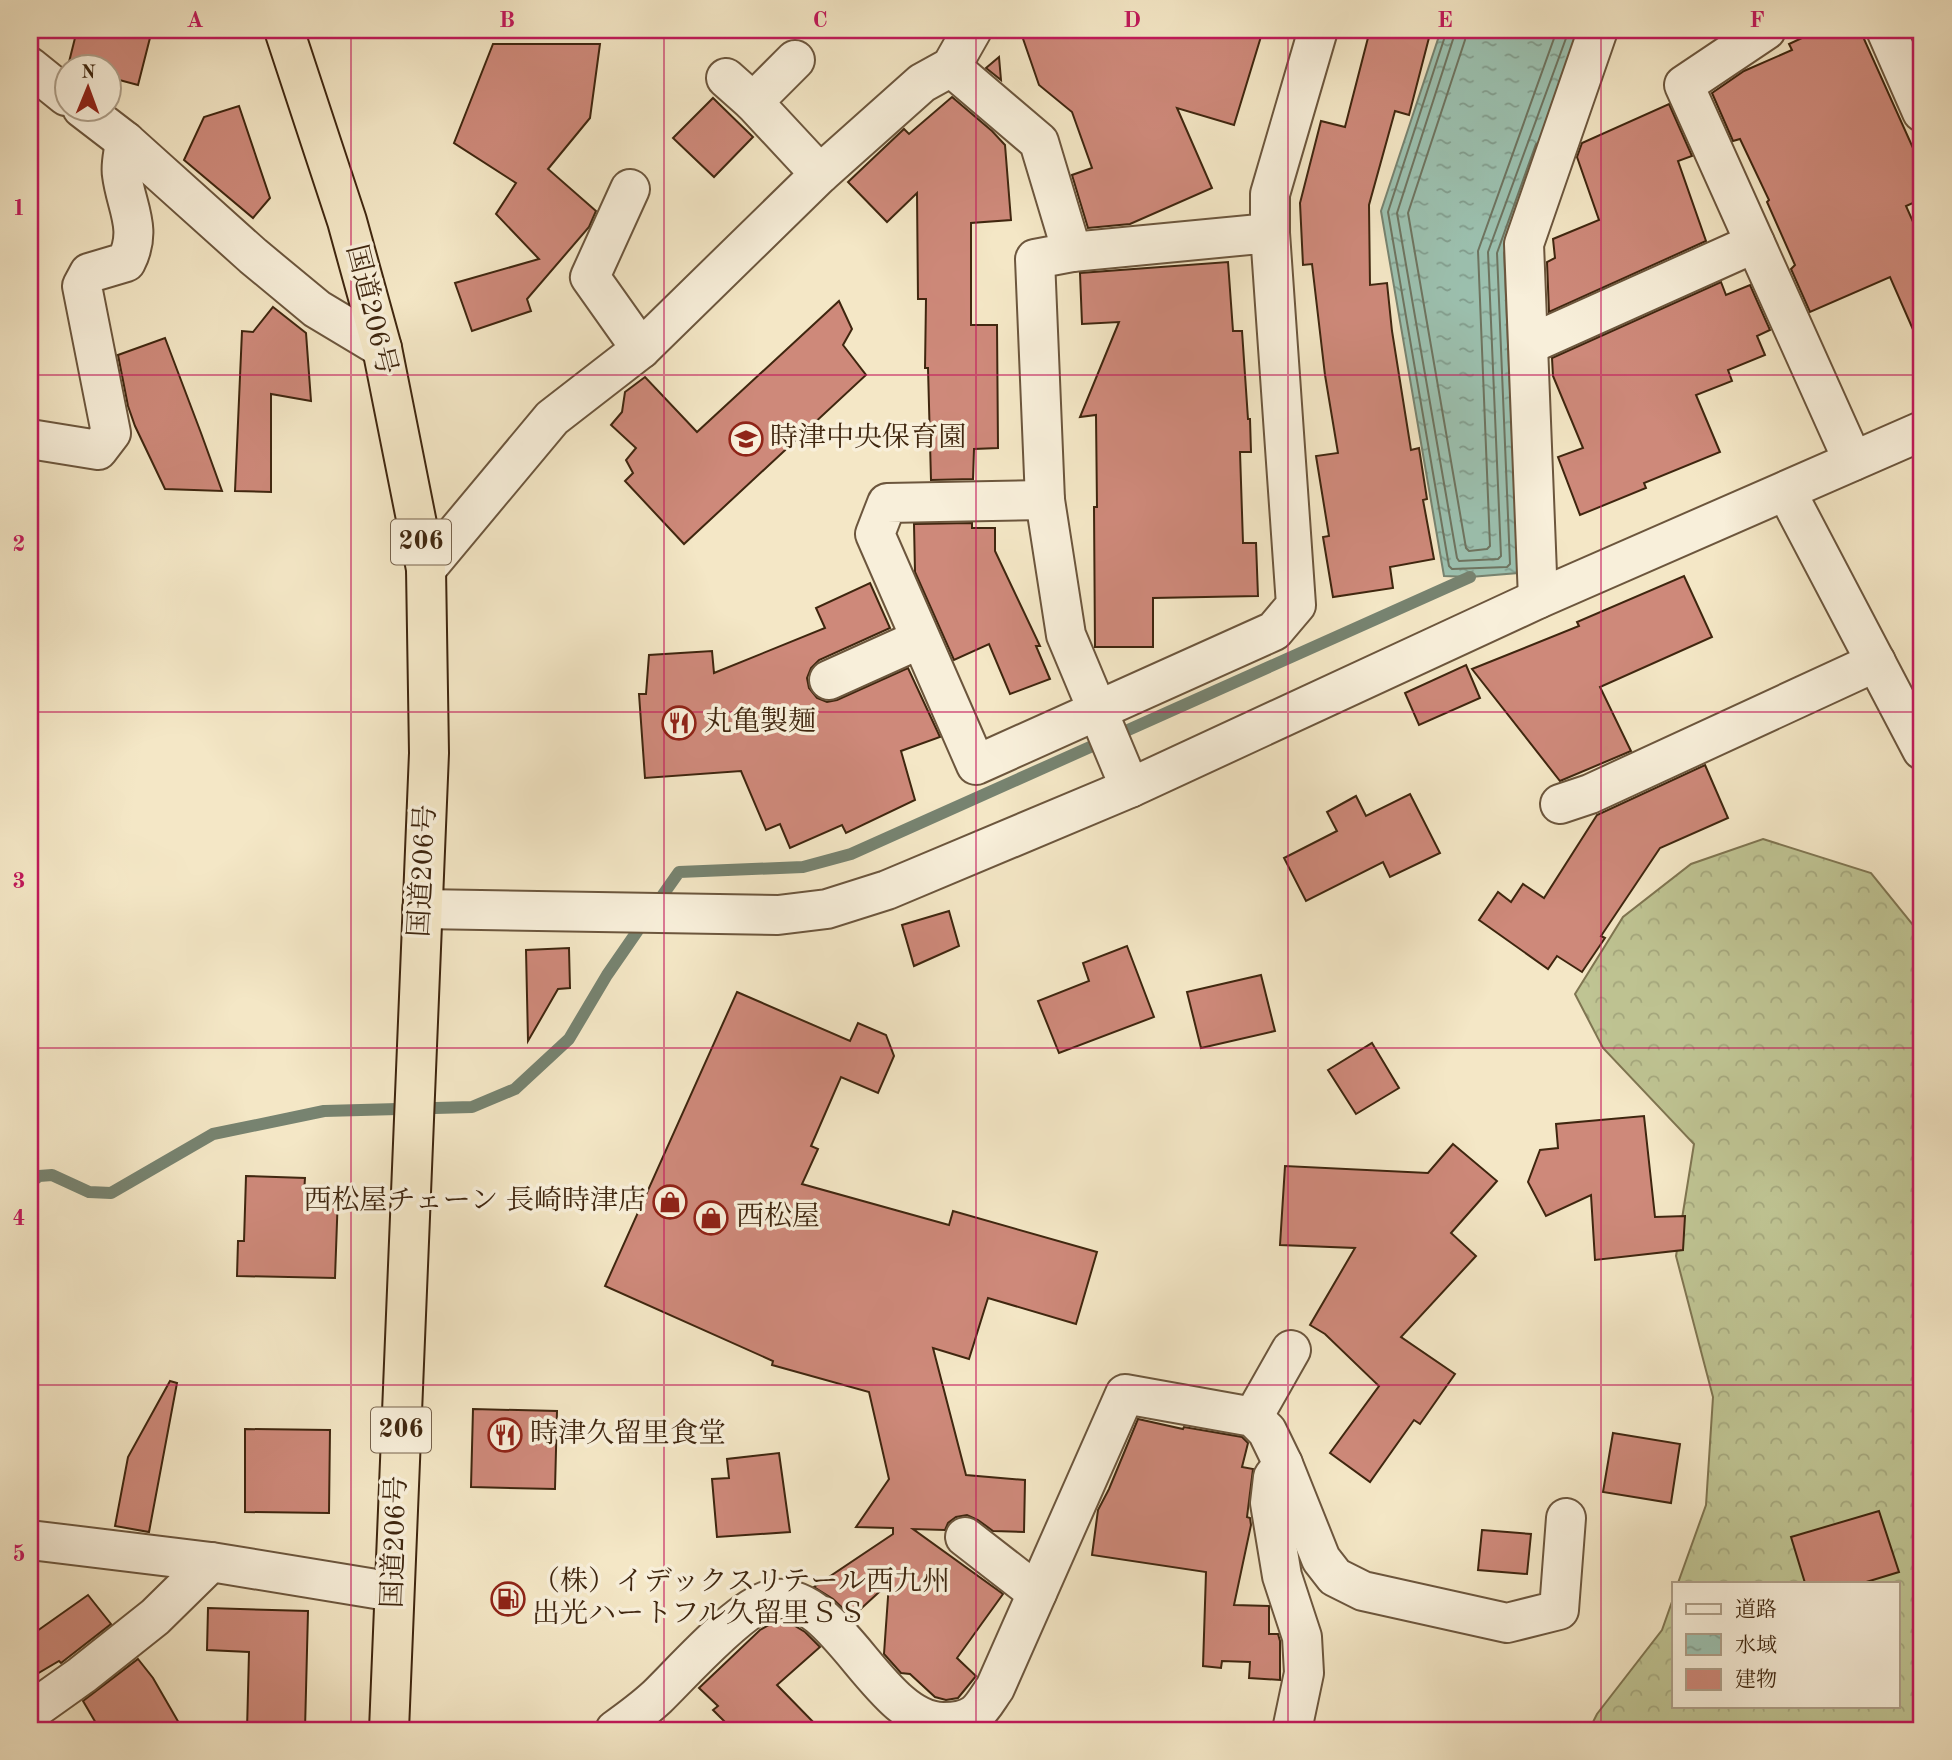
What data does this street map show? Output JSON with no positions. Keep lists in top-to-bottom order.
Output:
{
  "streets": {
    "highway": ["国道206号", "206"]
  },
  "places": {
    "school or university": ["時津中央保育園"],
    "restaurant": ["丸亀製麺", "時津久留里食堂"],
    "shop": ["西松屋チェーン 長崎時津店", "西松屋"],
    "fuel station": ["（株）イデックスリテール西九州 出光ハートフル久留里ＳＳ"]
  },
  "legend": ["道路", "水域", "建物"],
  "north": "top",
  "grid": {
    "columns": [
      "A",
      "B",
      "C",
      "D",
      "E",
      "F"
    ],
    "rows": [
      "1",
      "2",
      "3",
      "4",
      "5"
    ]
  }
}
